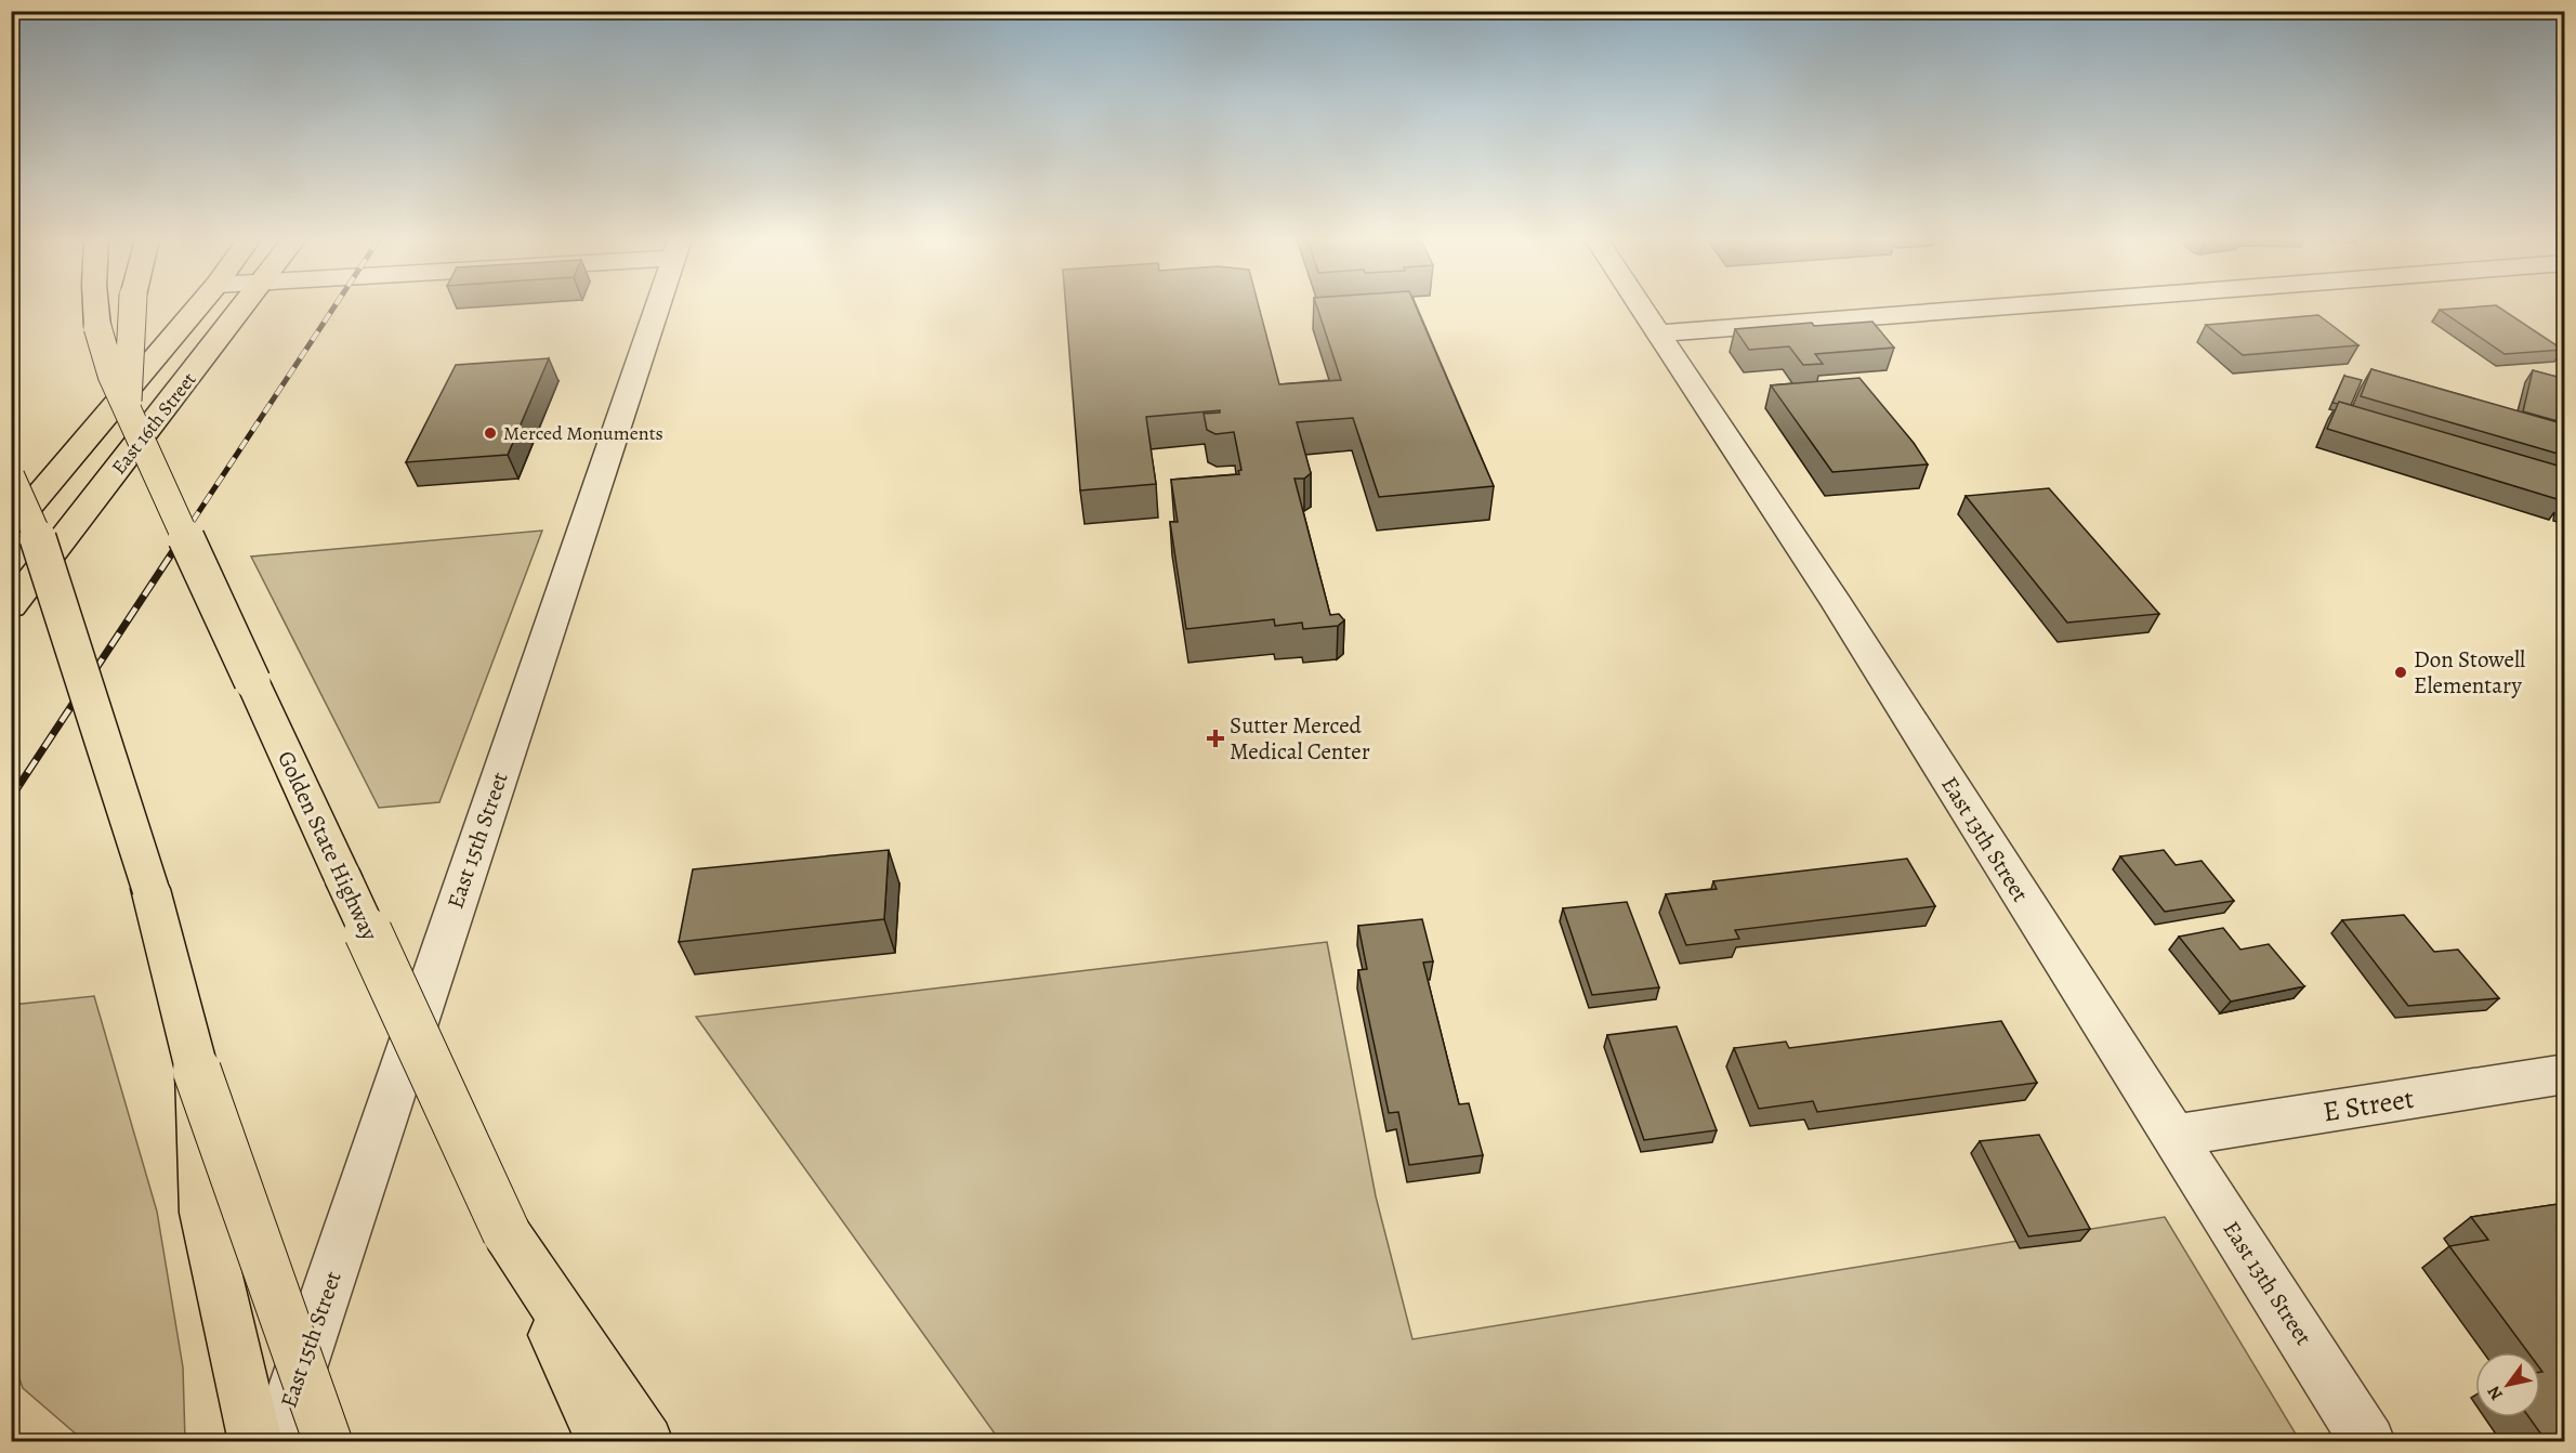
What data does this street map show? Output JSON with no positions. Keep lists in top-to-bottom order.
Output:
{
  "streets": {
    "main road": ["East 16th Street", "Golden State Highway"],
    "street": ["East 13th Street", "East 15th Street", "E Street"]
  },
  "crossings": [
    ["East 13th Street", "E Street"]
  ],
  "places": {
    "other": ["Merced Monuments", "Don Stowell Elementary"],
    "health": ["Sutter Merced Medical Center"]
  },
  "north": "bottom left"
}
